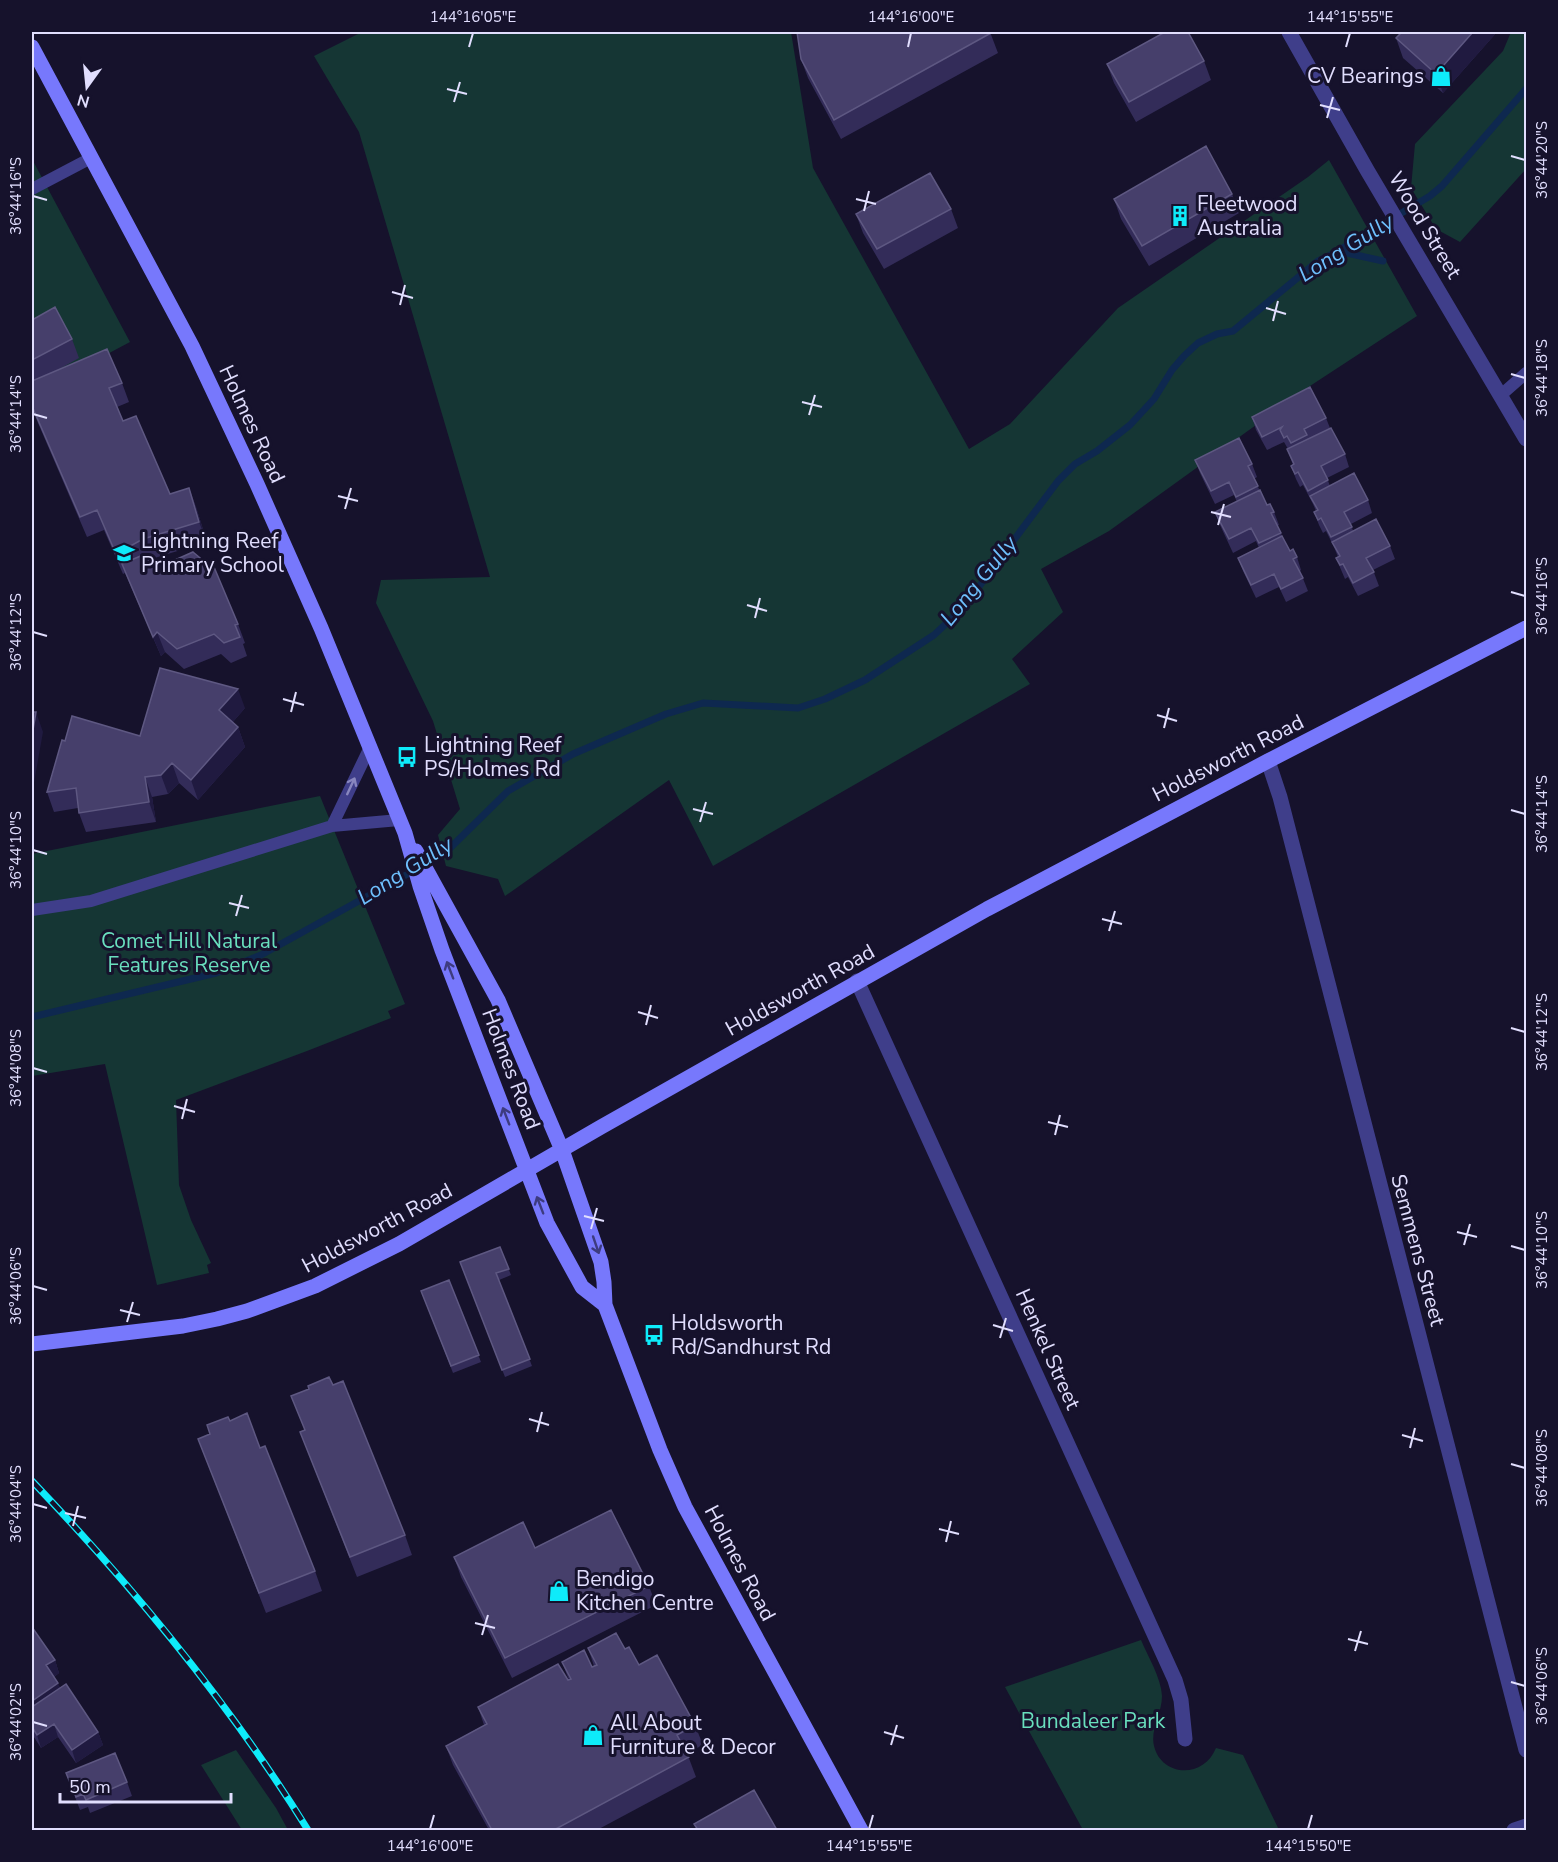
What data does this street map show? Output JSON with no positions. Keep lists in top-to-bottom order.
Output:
{
  "streets": {
    "main road": ["Holmes Road", "Holdsworth Road"],
    "street": ["Wood Street", "Semmens Street", "Henkel Street"]
  },
  "crossings": [
    ["Holmes Road", "Holdsworth Road"],
    ["Holdsworth Road", "Semmens Street"],
    ["Holdsworth Road", "Henkel Street"]
  ],
  "water": ["Long Gully"],
  "parks": ["Comet Hill Natural Features Reserve", "Bundaleer Park"],
  "places": {
    "shop": ["CV Bearings", "Bendigo Kitchen Centre", "All About Furniture & Decor"],
    "building": ["Fleetwood Australia"],
    "school or university": ["Lightning Reef Primary School"],
    "bus stop": ["Lightning Reef PS/Holmes Rd", "Holdsworth Rd/Sandhurst Rd"]
  },
  "scale_bar": "50 m",
  "north": "bottom",
  "coordinates": [
    "144°16'05\"E",
    "144°16'00\"E",
    "144°15'55\"E",
    "36°44'20\"S",
    "36°44'16\"S",
    "36°44'18\"S",
    "36°44'14\"S",
    "36°44'12\"S",
    "36°44'10\"S",
    "36°44'08\"S",
    "36°44'06\"S",
    "36°44'04\"S",
    "36°44'02\"S",
    "144°15'50\"E"
  ]
}
